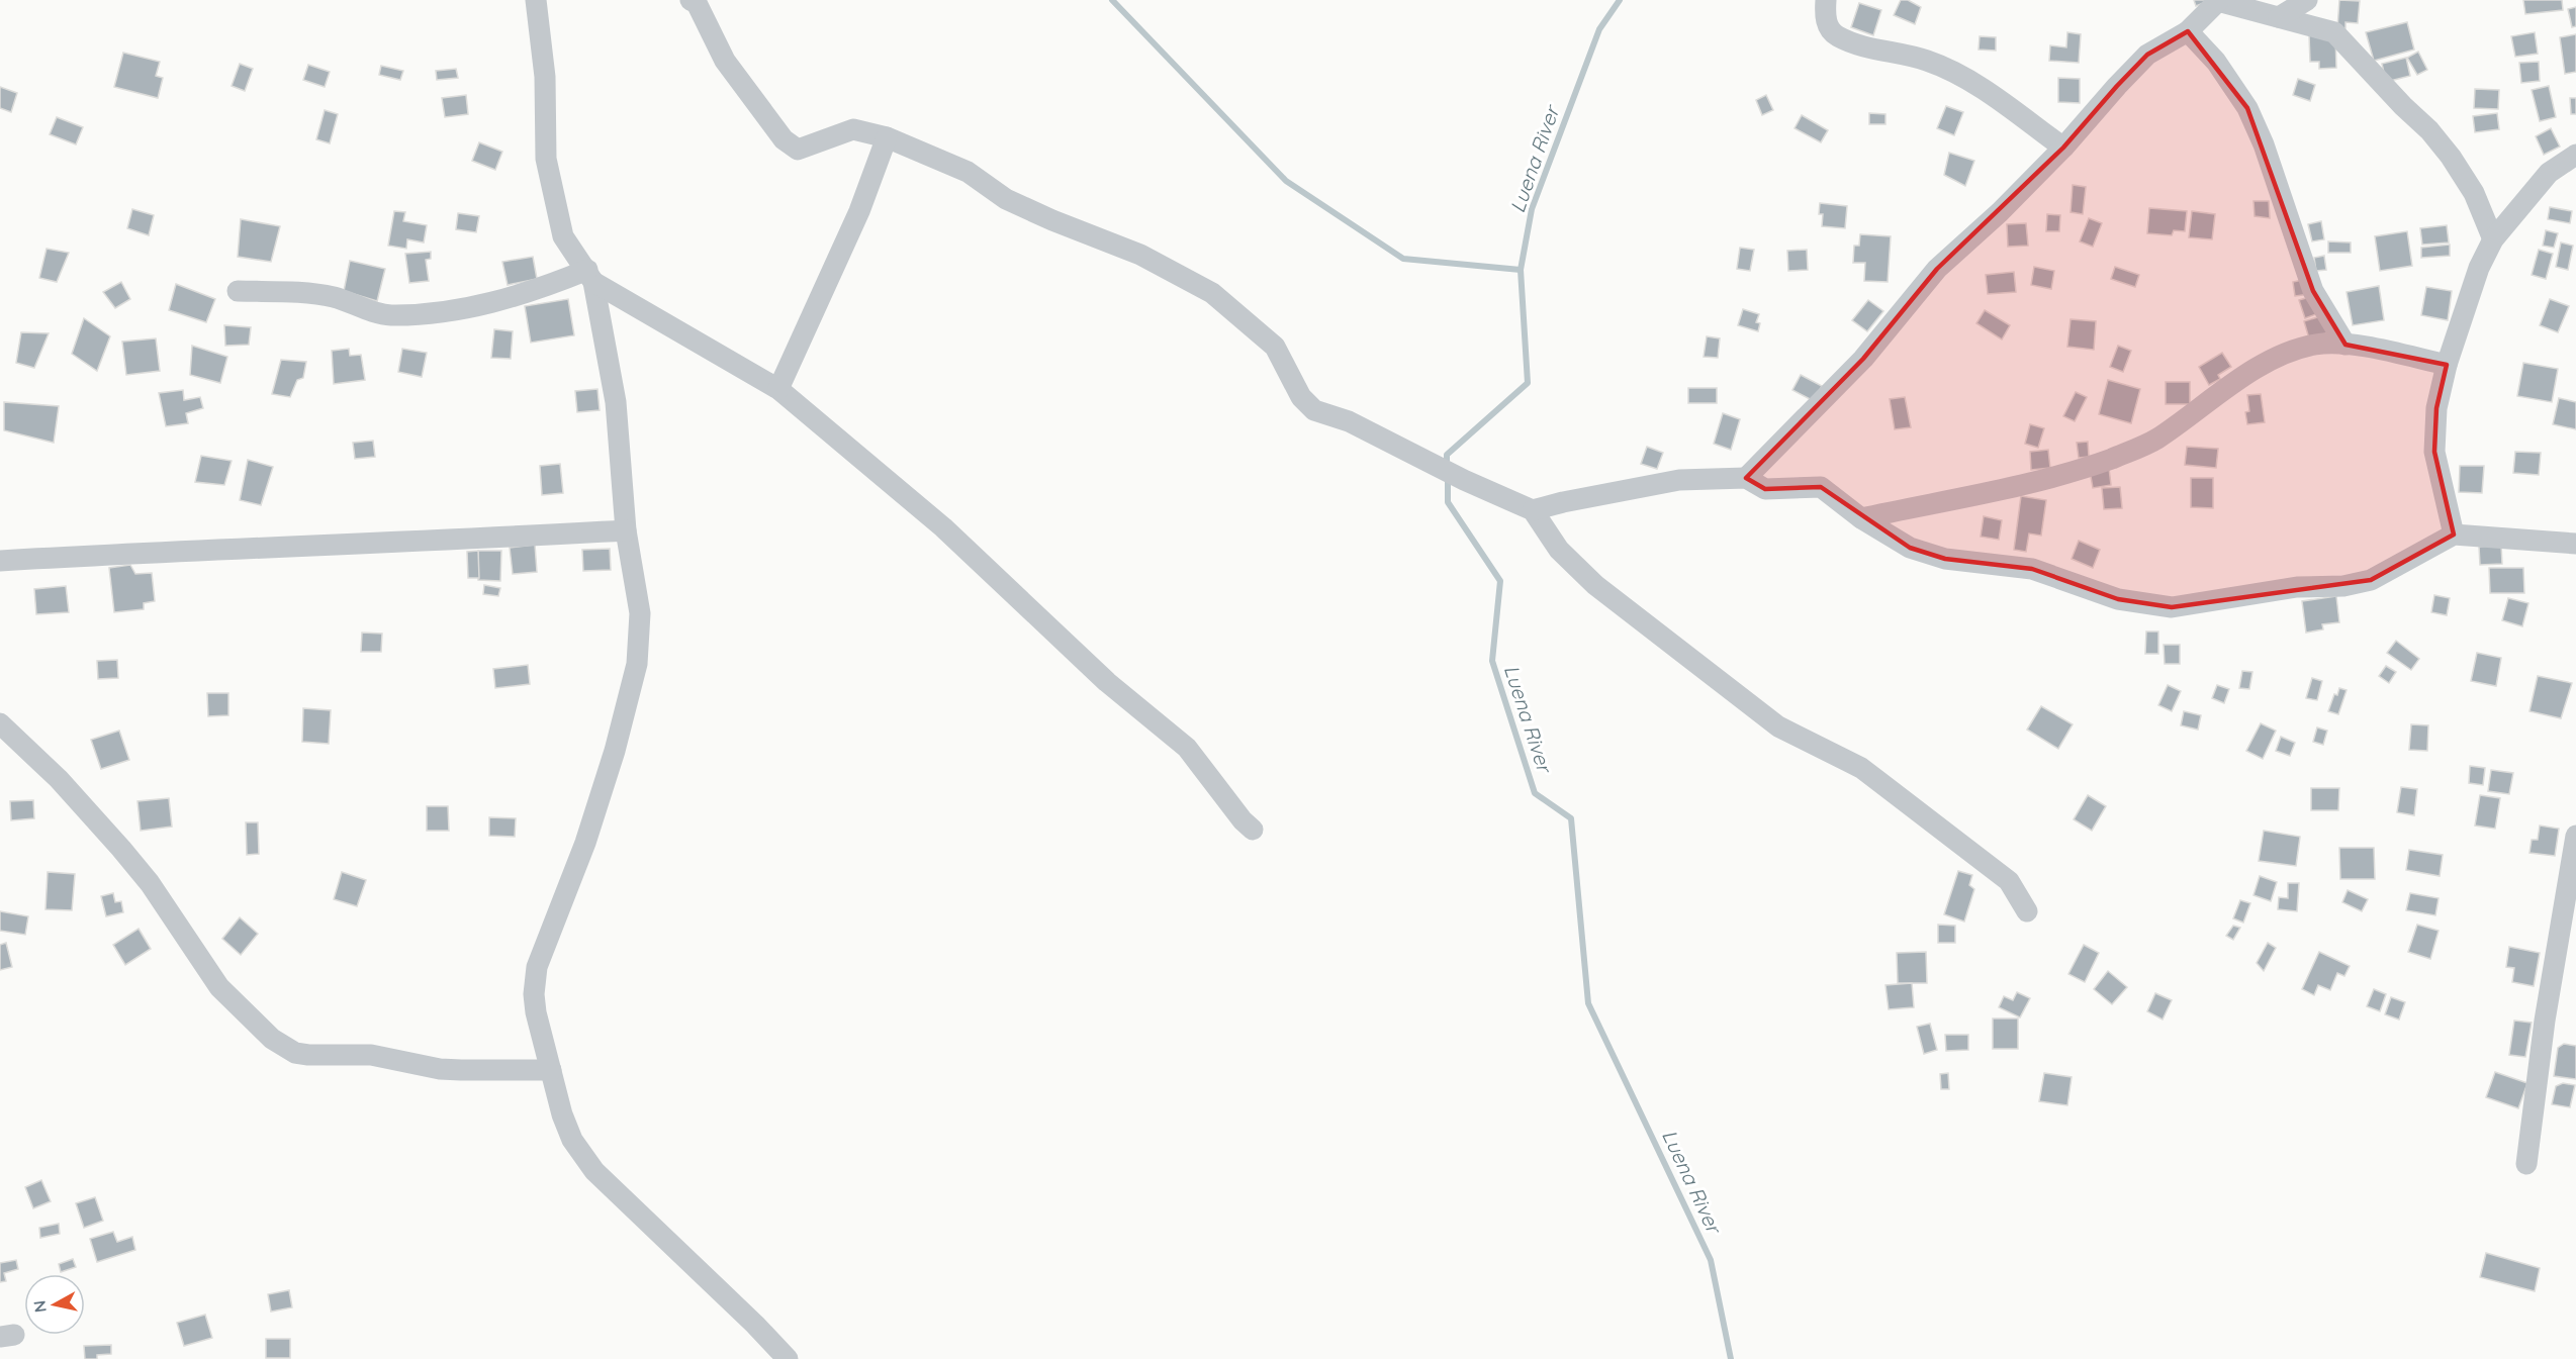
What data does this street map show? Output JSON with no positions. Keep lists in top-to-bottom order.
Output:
{
  "water": ["Luena River"],
  "north": "left"
}
